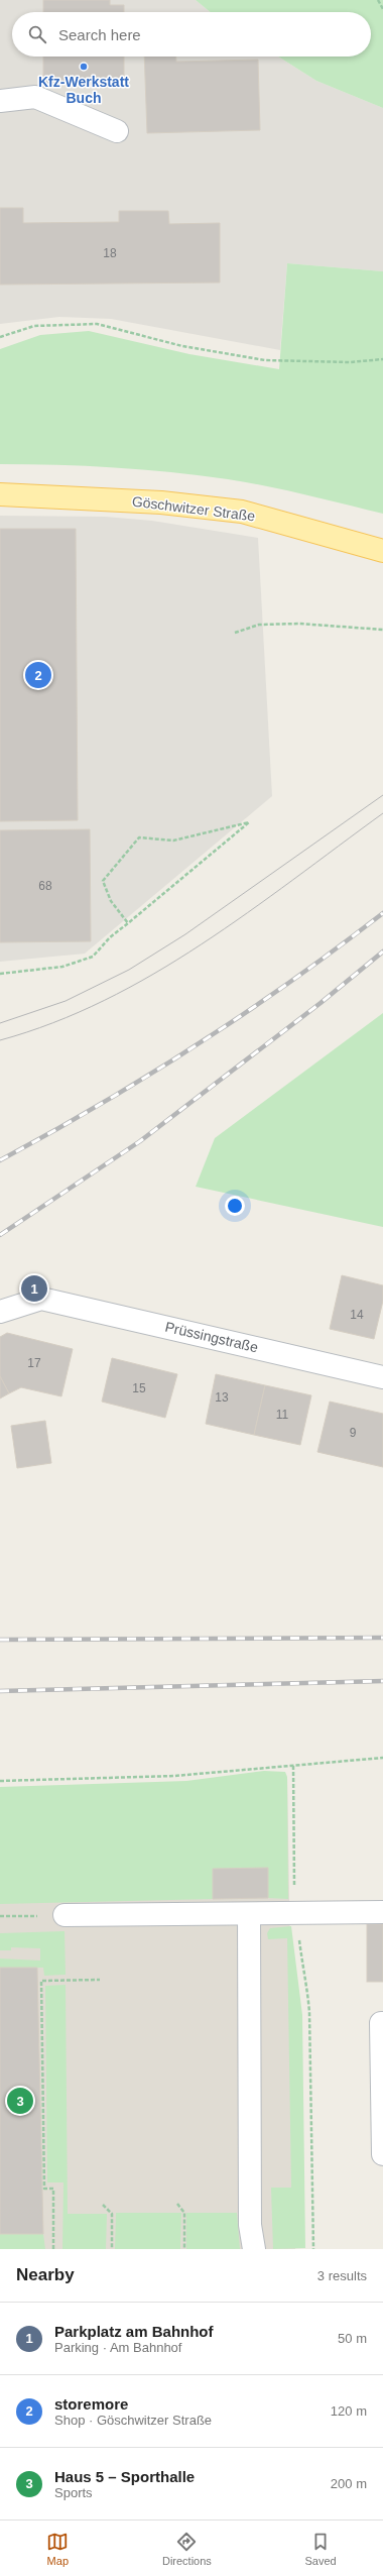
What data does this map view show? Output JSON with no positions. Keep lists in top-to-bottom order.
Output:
{
  "streets": {
    "main road": ["Göschwitzer Straße"],
    "street": ["Prüssingstraße"]
  },
  "places": ["Kfz-Werkstatt Buch"],
  "house_numbers": [
    "18",
    "68",
    "14",
    "17",
    "15",
    "13",
    "11",
    "9"
  ],
  "page": {
    "search": "Search here",
    "pins": ["2", "1", "3"],
    "heading": ["Nearby", "3 results"],
    "list": [
      {
        "mark": "1",
        "name": "Parkplatz am Bahnhof",
        "note": "Parking · Am Bahnhof",
        "value": "50 m"
      },
      {
        "mark": "2",
        "name": "storemore",
        "note": "Shop · Göschwitzer Straße",
        "value": "120 m"
      },
      {
        "mark": "3",
        "name": "Haus 5 – Sporthalle",
        "note": "Sports",
        "value": "200 m"
      }
    ],
    "nav": ["Map", "Directions", "Saved"]
  }
}
